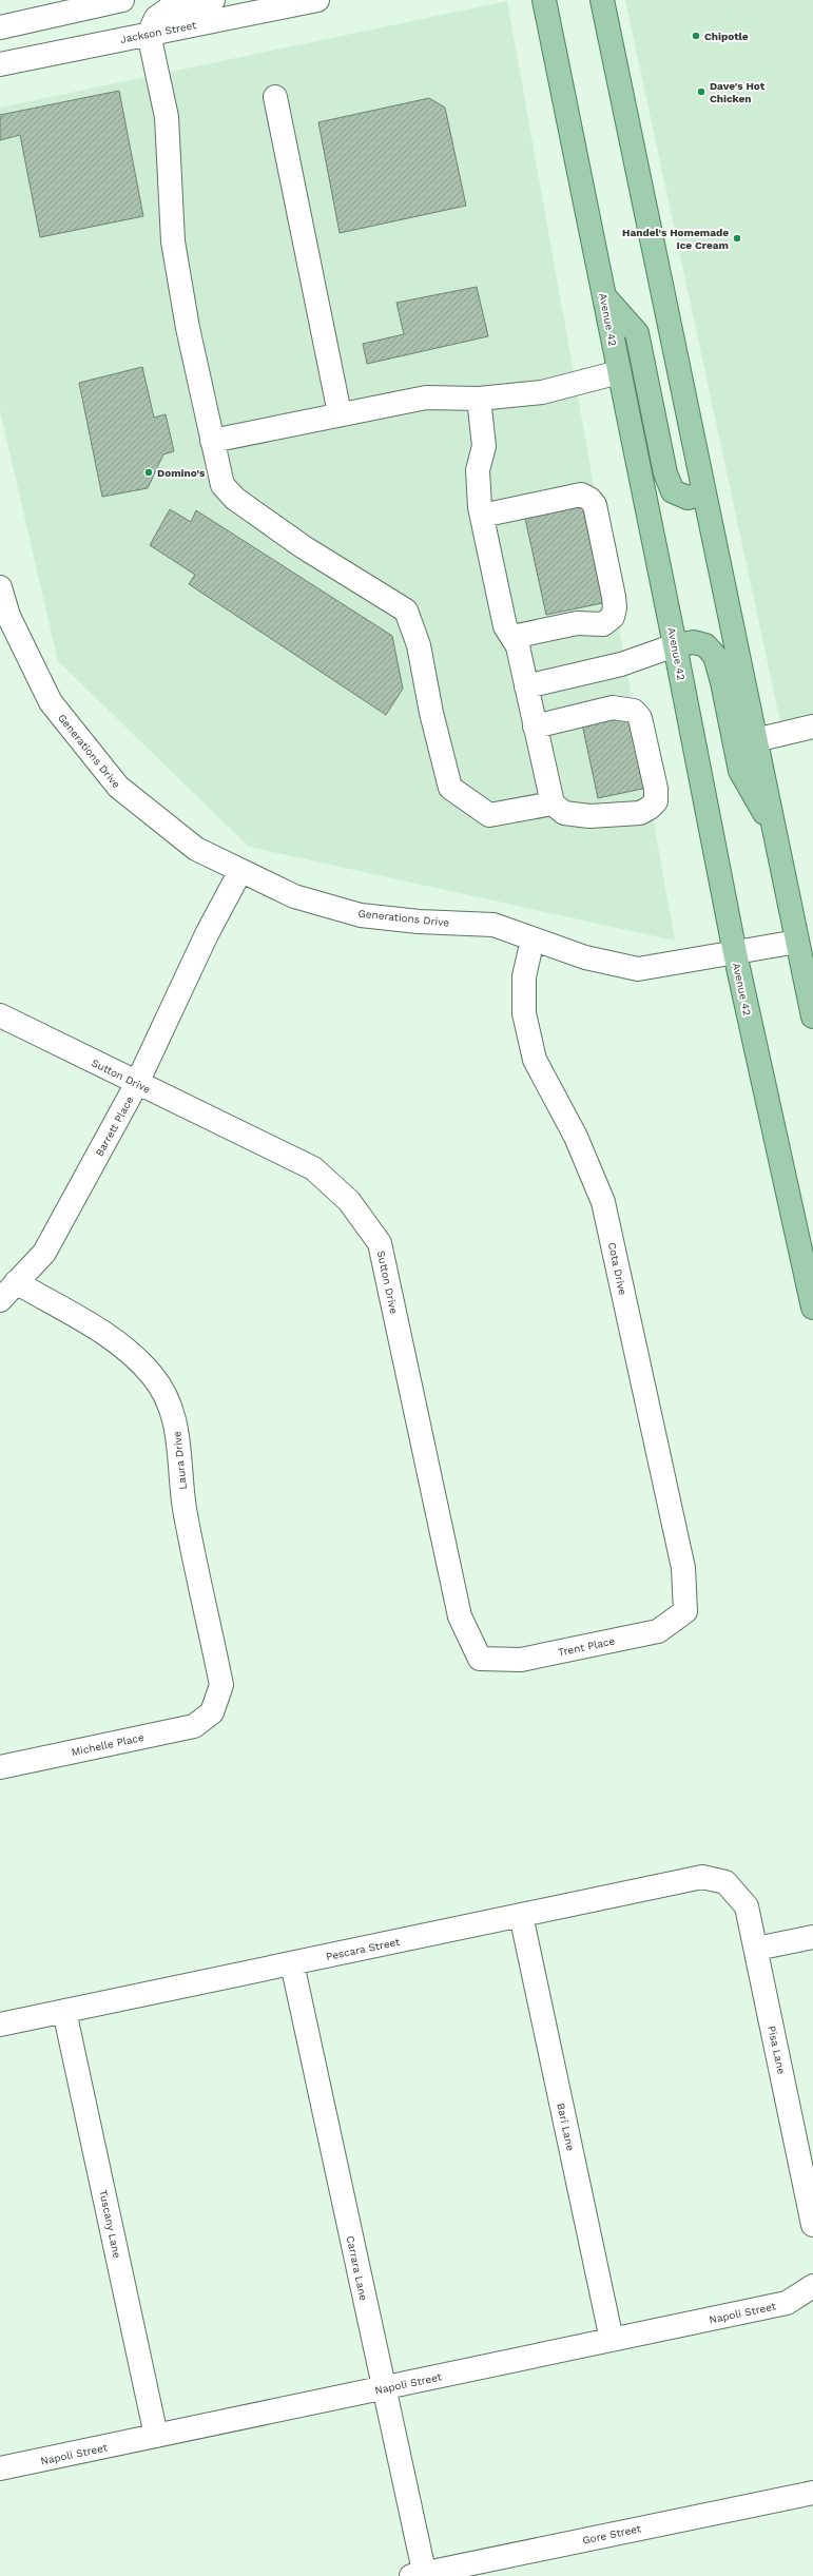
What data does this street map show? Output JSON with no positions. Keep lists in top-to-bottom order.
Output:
{
  "streets": {
    "main road": ["Avenue 42"],
    "street": [
      "Jackson Street",
      "Generations Drive",
      "Sutton Drive",
      "Barrett Place",
      "Cota Drive",
      "Laura Drive",
      "Trent Place",
      "Michelle Place",
      "Pescara Street",
      "Pisa Lane",
      "Bari Lane",
      "Tuscany Lane",
      "Carrara Lane",
      "Napoli Street",
      "Gore Street"
    ]
  },
  "crossings": [
    ["Avenue 42", "Generations Drive"],
    ["Generations Drive", "Barrett Place"],
    ["Generations Drive", "Cota Drive"],
    ["Sutton Drive", "Barrett Place"],
    ["Sutton Drive", "Trent Place"],
    ["Barrett Place", "Laura Drive"],
    ["Cota Drive", "Trent Place"],
    ["Laura Drive", "Michelle Place"],
    ["Pescara Street", "Pisa Lane"],
    ["Pescara Street", "Bari Lane"],
    ["Pescara Street", "Tuscany Lane"],
    ["Pescara Street", "Carrara Lane"],
    ["Bari Lane", "Napoli Street"],
    ["Tuscany Lane", "Napoli Street"],
    ["Carrara Lane", "Napoli Street"],
    ["Carrara Lane", "Gore Street"]
  ],
  "places": [
    "Chipotle",
    "Dave's Hot Chicken",
    "Handel's Homemade Ice Cream",
    "Domino's"
  ]
}
